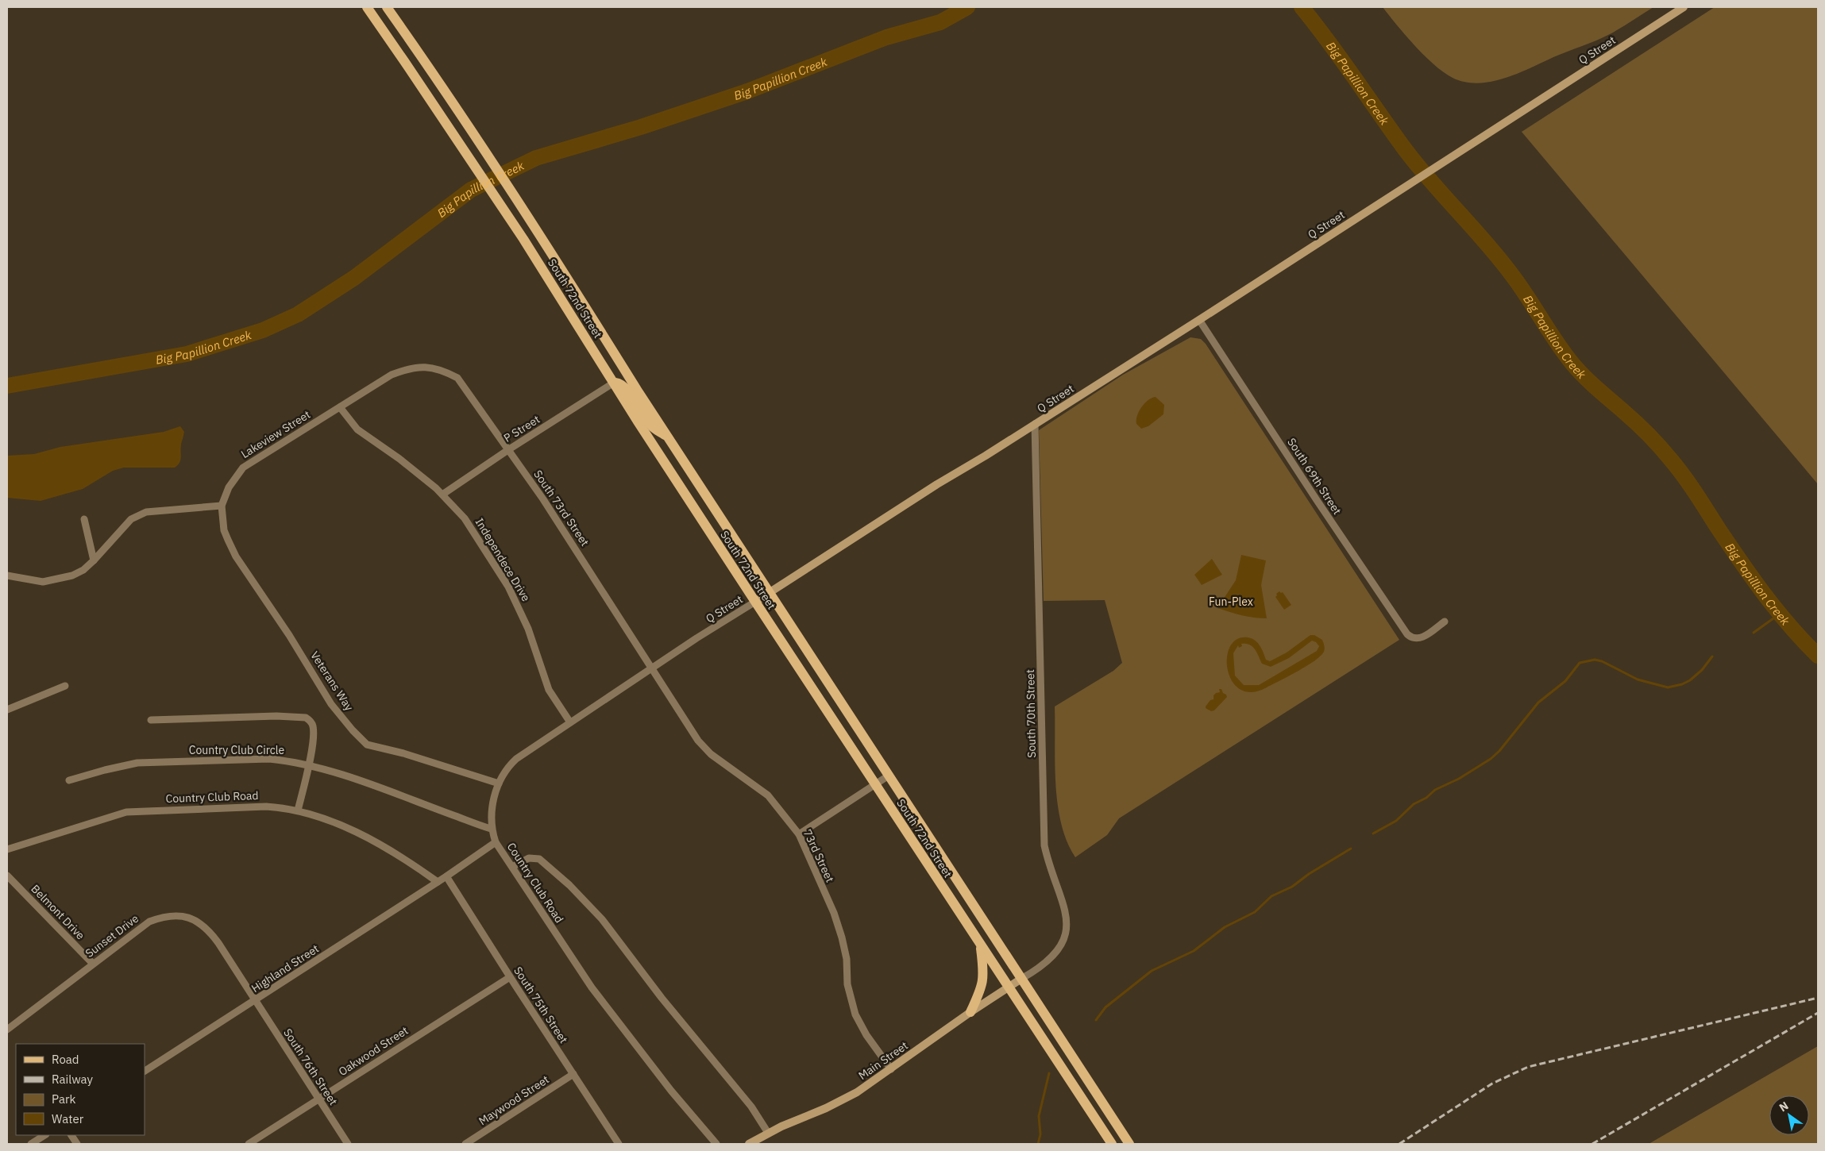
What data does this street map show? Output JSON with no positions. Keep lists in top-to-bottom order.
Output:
{
  "streets": {
    "main road": ["Q Street", "South 72nd Street", "Main Street"],
    "street": [
      "P Street",
      "Lakeview Street",
      "South 69th Street",
      "South 73rd Street",
      "Independece Drive",
      "Veterans Way",
      "South 70th Street",
      "Country Club Circle",
      "Country Club Road",
      "73rd Street",
      "Belmont Drive",
      "Sunset Drive",
      "Highland Street",
      "South 75th Street",
      "Oakwood Street",
      "South 76th Street",
      "Maywood Street"
    ]
  },
  "crossings": [
    ["Q Street", "South 72nd Street"],
    ["Q Street", "South 69th Street"],
    ["Q Street", "South 73rd Street"],
    ["Q Street", "Independece Drive"],
    ["Q Street", "Veterans Way"],
    ["Q Street", "South 70th Street"],
    ["Q Street", "Country Club Circle"],
    ["Q Street", "Country Club Road"],
    ["Q Street", "73rd Street"],
    ["South 72nd Street", "P Street"],
    ["South 72nd Street", "South 70th Street"],
    ["South 72nd Street", "Main Street"],
    ["P Street", "South 73rd Street"],
    ["P Street", "Independece Drive"],
    ["Lakeview Street", "South 73rd Street"],
    ["Lakeview Street", "Independece Drive"],
    ["Lakeview Street", "Veterans Way"],
    ["South 73rd Street", "73rd Street"],
    ["South 70th Street", "Main Street"],
    ["Country Club Road", "Highland Street"],
    ["Country Club Road", "South 75th Street"],
    ["73rd Street", "Main Street"],
    ["Belmont Drive", "Sunset Drive"],
    ["Sunset Drive", "Highland Street"],
    ["Sunset Drive", "South 76th Street"],
    ["Highland Street", "South 76th Street"],
    ["South 75th Street", "Oakwood Street"],
    ["South 75th Street", "Maywood Street"],
    ["Oakwood Street", "South 76th Street"]
  ],
  "water": ["Big Papillion Creek"],
  "parks": ["Fun-Plex"],
  "legend": [
    "Road",
    "Railway",
    "Park",
    "Water"
  ],
  "north": "top left"
}
